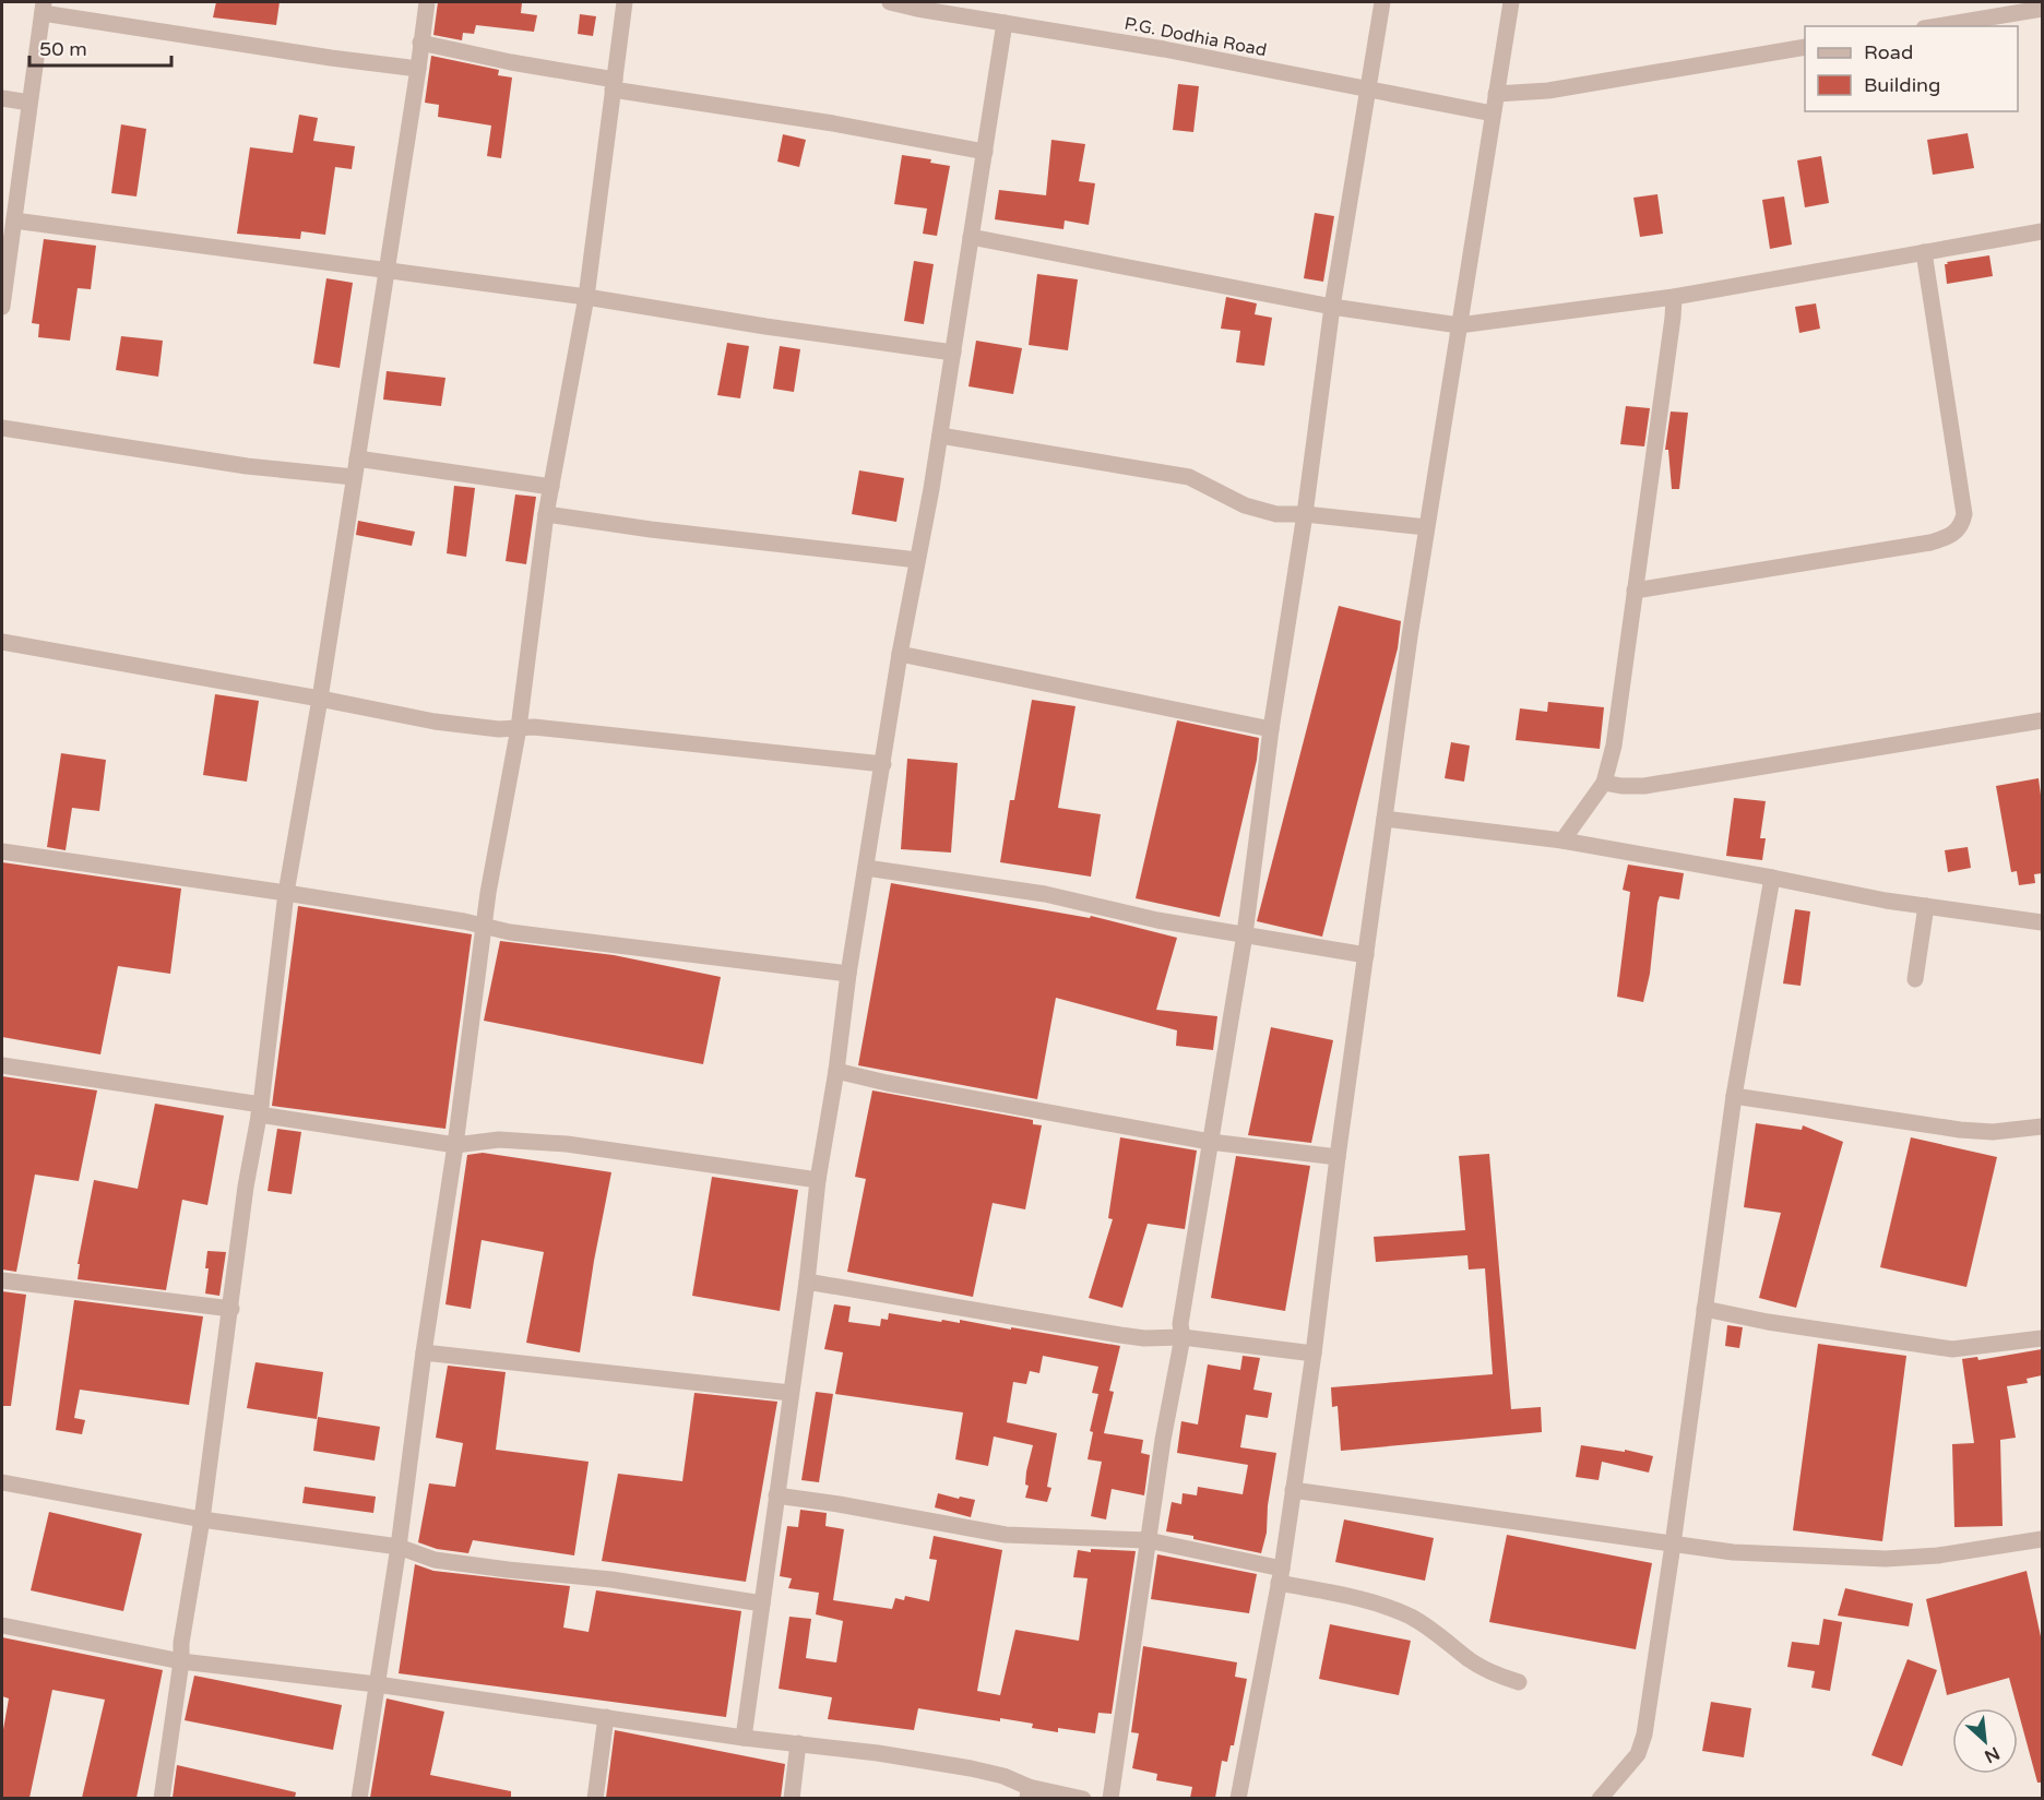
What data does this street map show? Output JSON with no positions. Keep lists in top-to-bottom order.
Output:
{
  "streets": {
    "street": ["P.G. Dodhia Road"]
  },
  "legend": ["Road", "Building"],
  "scale_bar": "50 m",
  "north": "bottom right"
}
